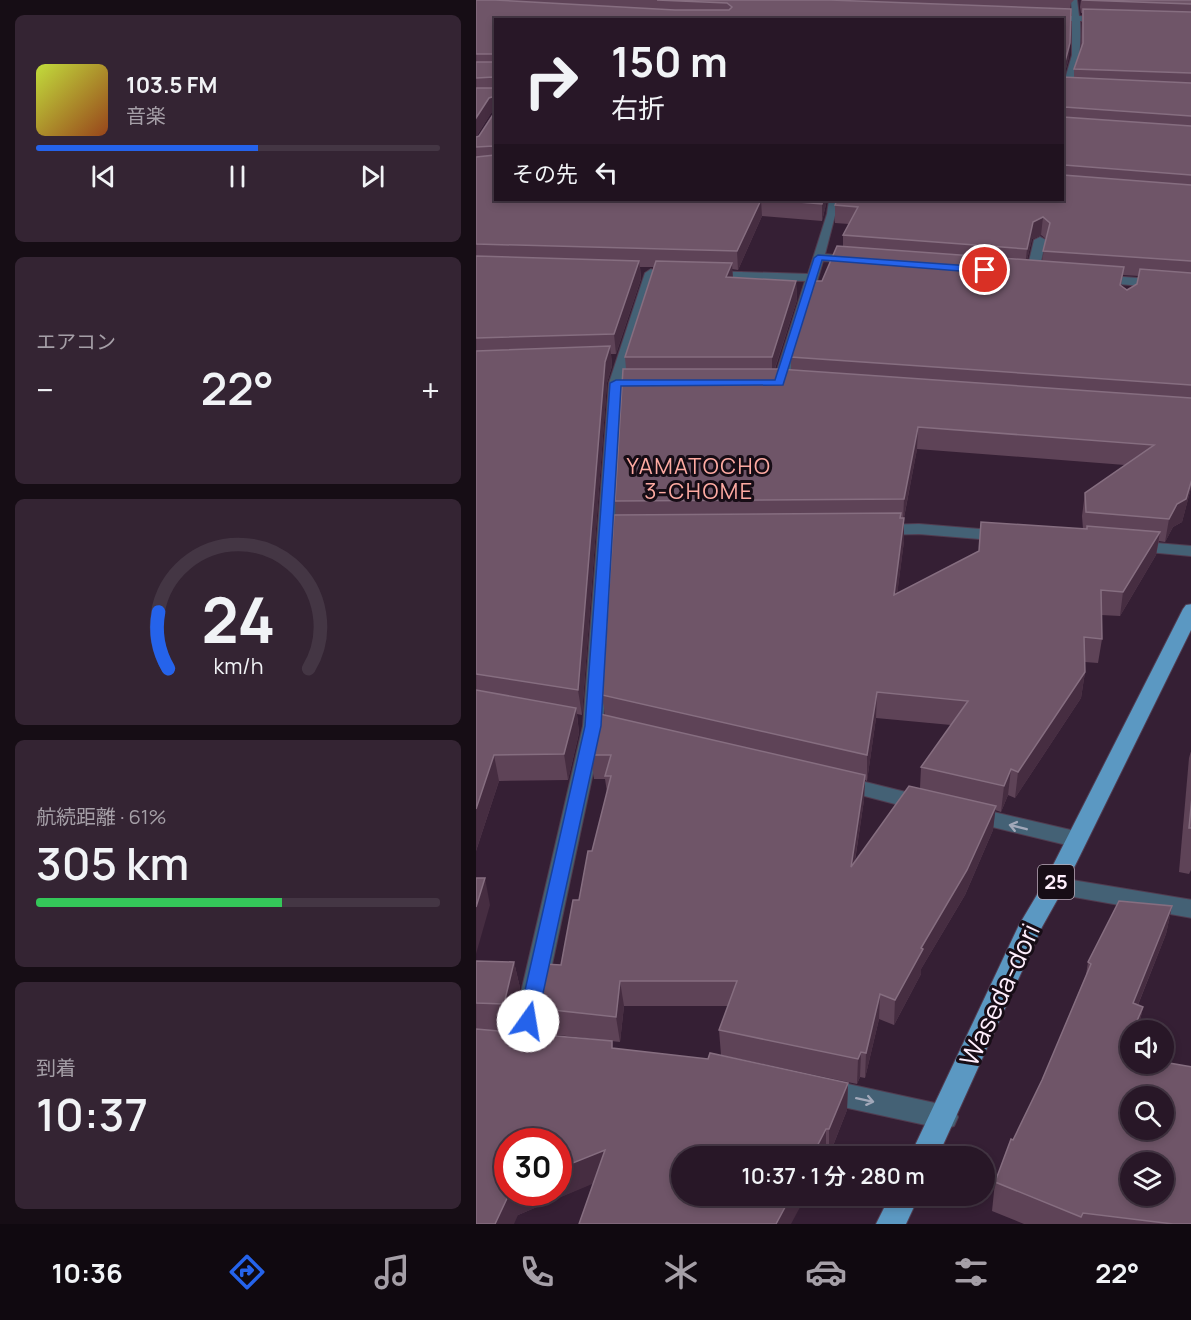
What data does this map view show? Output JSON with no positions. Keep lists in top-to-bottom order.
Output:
{
  "streets": {
    "main road": ["25", "Waseda-dori"]
  },
  "districts": ["YAMATOCHO 3-CHOME"],
  "page": {
    "turn": ["150 m", "右折"],
    "song": ["103.5 FM", "音楽"],
    "then": "その先",
    "tile": [
      "エアコン",
      ["航続距離 · 61%", "305 km"],
      ["到着", "10:37"]
    ],
    "heat": ["−", "22°", "+"],
    "limit": "30",
    "trip": "10:37 · 1 分 · 280 m",
    "tabs": ["10:36", "22°"],
    "gauge": ["24", "km/h"]
  }
}
